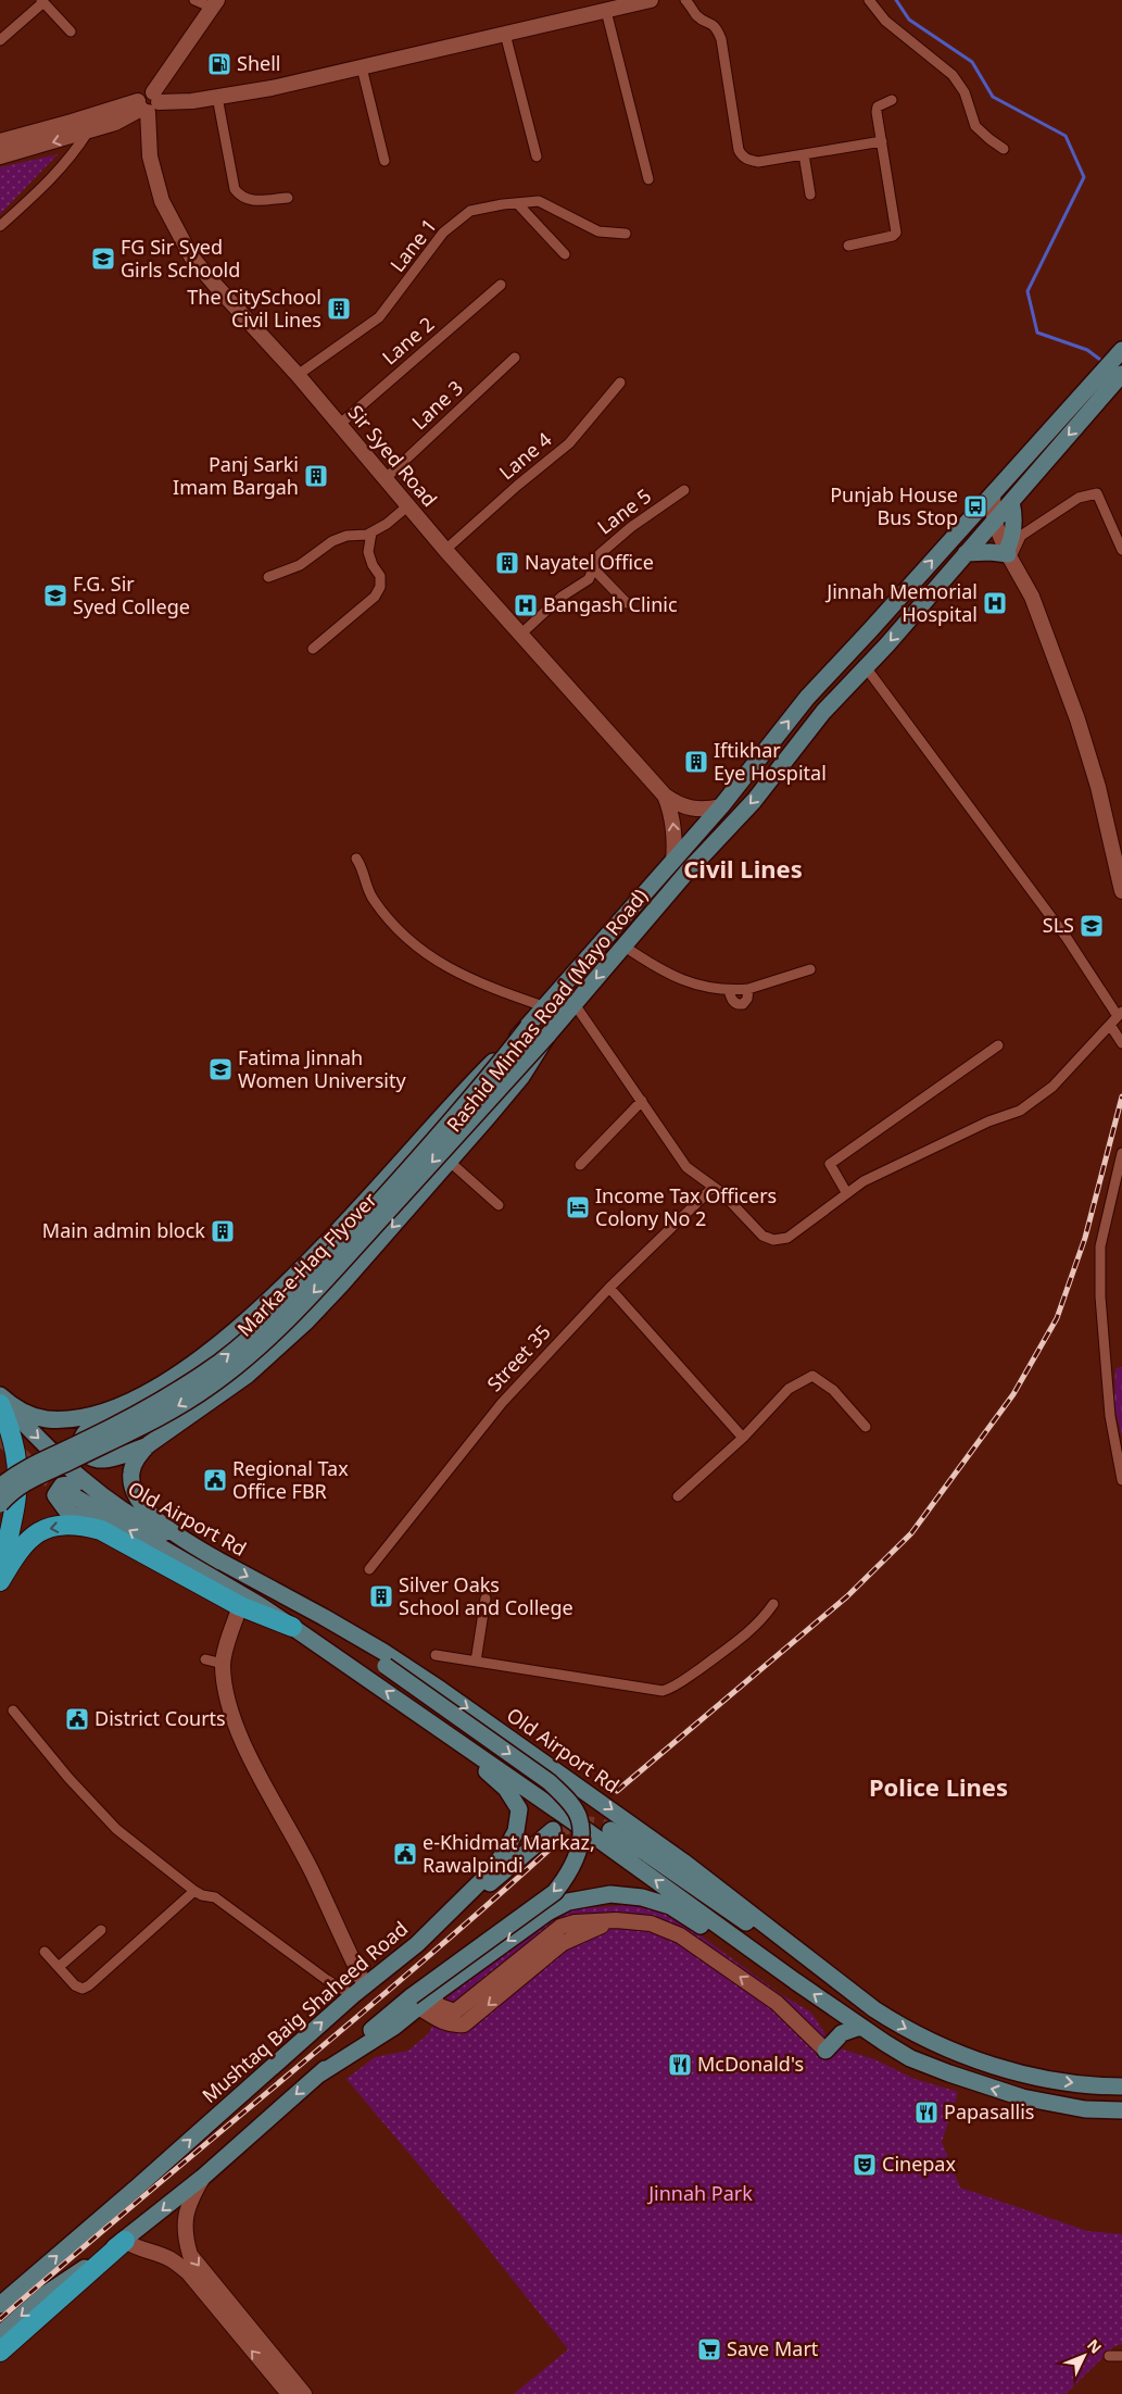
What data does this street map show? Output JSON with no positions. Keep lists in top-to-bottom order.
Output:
{
  "streets": {
    "main road": [
      "Rashid Minhas Road (Mayo Road)",
      "Marka-e-Haq Flyover",
      "Old Airport Rd",
      "Mushtaq Baig Shaheed Road"
    ],
    "street": [
      "Lane 1",
      "Lane 2",
      "Lane 3",
      "Sir Syed Road",
      "Lane 4",
      "Lane 5",
      "Street 35"
    ]
  },
  "crossings": [
    ["Lane 1", "Sir Syed Road"],
    ["Lane 2", "Sir Syed Road"],
    ["Lane 3", "Sir Syed Road"],
    ["Sir Syed Road", "Lane 4"],
    ["Sir Syed Road", "Lane 5"],
    ["Sir Syed Road", "Rashid Minhas Road (Mayo Road)"],
    ["Rashid Minhas Road (Mayo Road)", "Marka-e-Haq Flyover"],
    ["Rashid Minhas Road (Mayo Road)", "Old Airport Rd"]
  ],
  "districts": ["Civil Lines", "Police Lines"],
  "parks": ["Jinnah Park"],
  "places": {
    "fuel station": ["Shell"],
    "school or university": [
      "FG Sir Syed Girls Schoold",
      "F.G. Sir Syed College",
      "SLS",
      "Fatima Jinnah Women University"
    ],
    "building": [
      "The CitySchool Civil Lines",
      "Panj Sarki Imam Bargah",
      "Nayatel Office",
      "Iftikhar Eye Hospital",
      "Main admin block",
      "Silver Oaks School and College"
    ],
    "bus stop": ["Punjab House Bus Stop"],
    "hospital": ["Jinnah Memorial Hospital", "Bangash Clinic"],
    "hotel": ["Income Tax Officers Colony No 2"],
    "public building": ["Regional Tax Office FBR", "District Courts", "e-Khidmat Markaz, Rawalpindi"],
    "restaurant": ["McDonald's", "Papasallis"],
    "theatre": ["Cinepax"],
    "supermarket": ["Save Mart"]
  },
  "north": "top right"
}
